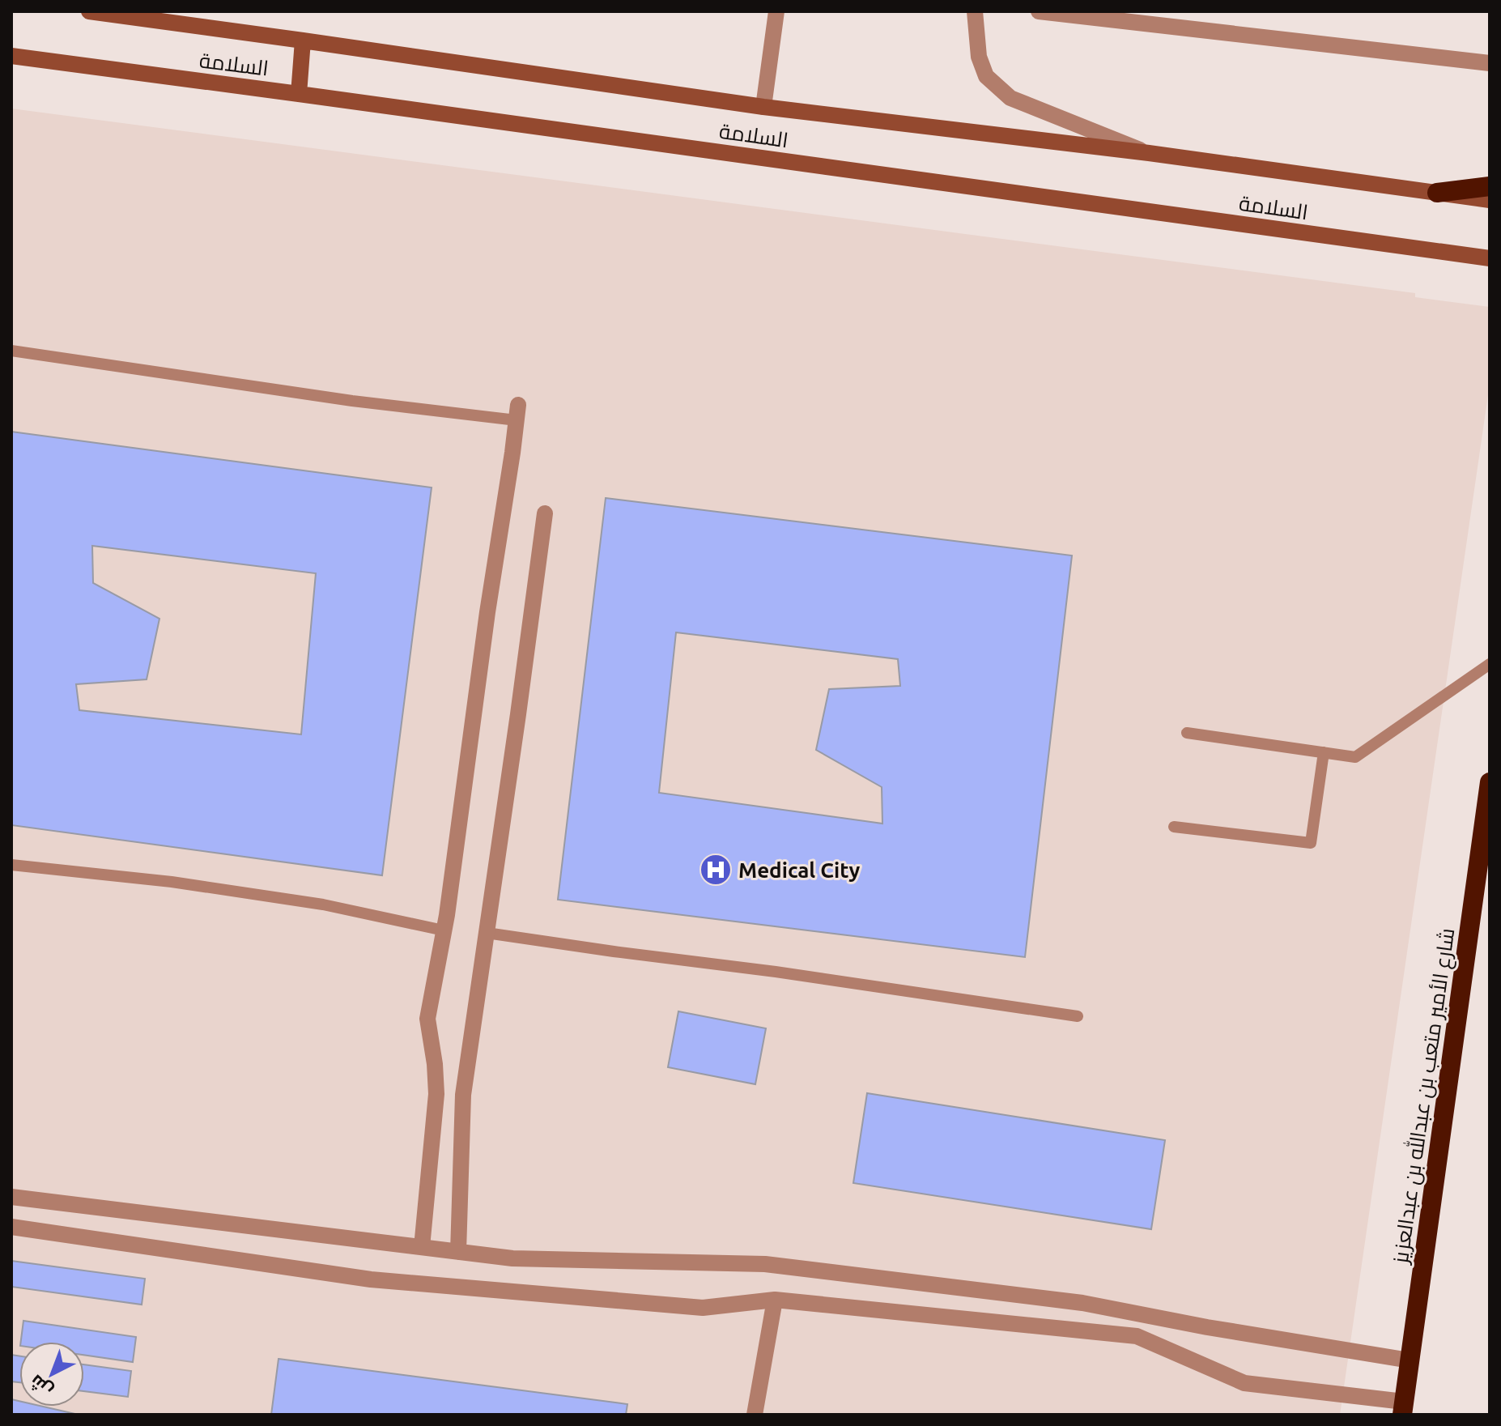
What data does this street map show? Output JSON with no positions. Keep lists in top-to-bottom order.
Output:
{
  "streets": {
    "highway": ["شارع الأمير متعب بن عبدالله بن عبدالعزيز"],
    "street": ["السلامة"]
  },
  "places": {
    "hospital": ["Medical City"]
  },
  "north": "bottom left"
}
